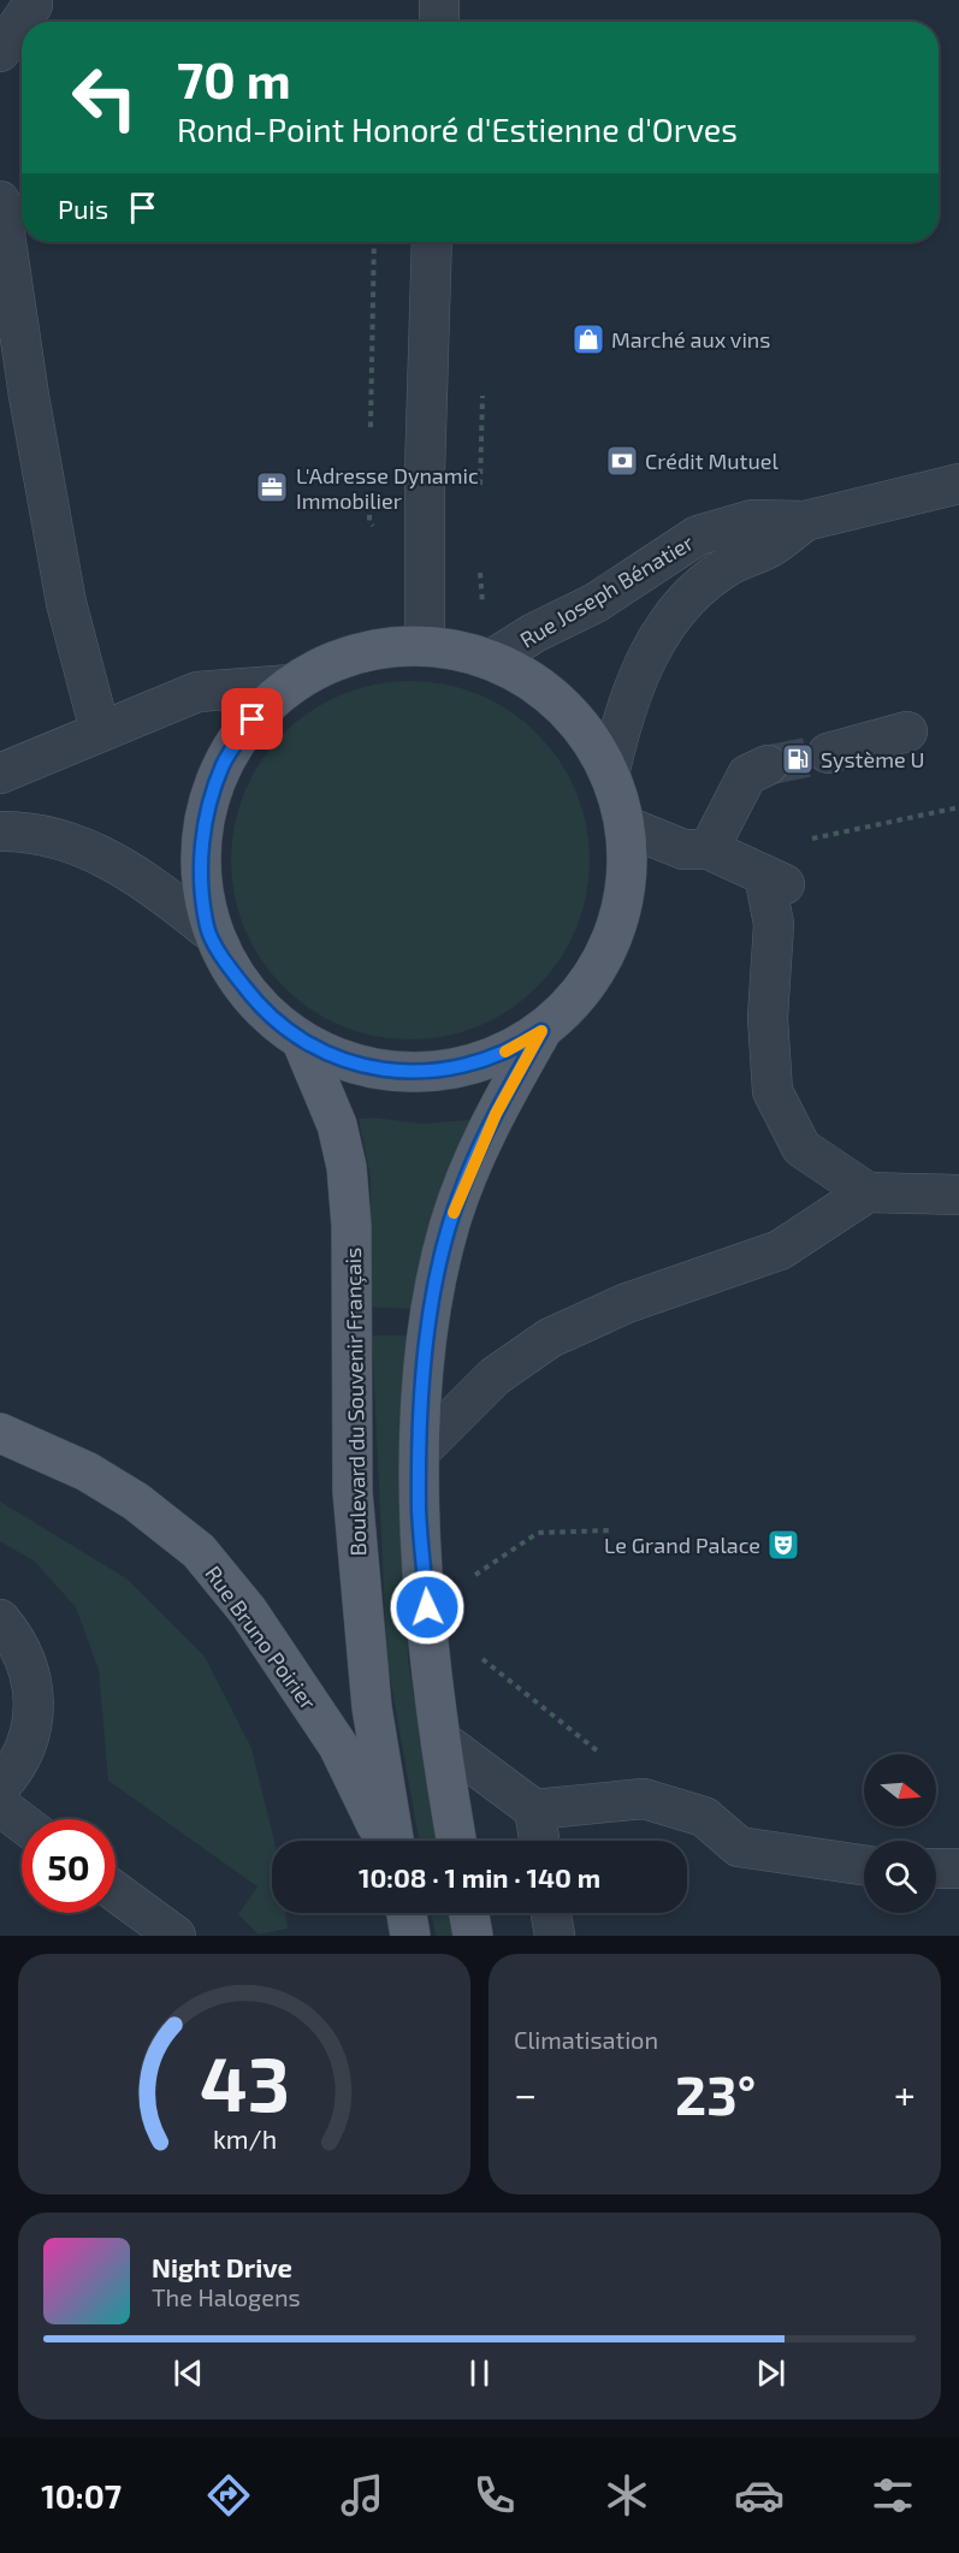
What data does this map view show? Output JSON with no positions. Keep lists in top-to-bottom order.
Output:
{
  "streets": {
    "main road": ["Boulevard du Souvenir Français", "Rue Bruno Poirier"],
    "street": ["Rue Joseph Bénatier"]
  },
  "places": {
    "shop": ["Marché aux vins"],
    "bank": ["Crédit Mutuel"],
    "office": ["L'Adresse Dynamic Immobilier"],
    "fuel station": ["Système U"],
    "theatre": ["Le Grand Palace"]
  },
  "north": "right",
  "page": {
    "turn": ["70 m", "Rond-Point Honoré d'Estienne d'Orves"],
    "then": "Puis",
    "limit": "50",
    "trip": "10:08 · 1 min · 140 m",
    "tile": "Climatisation",
    "heat": ["−", "23°", "+"],
    "song": ["Night Drive", "The Halogens"],
    "tabs": "10:07",
    "gauge": ["43", "km/h"]
  }
}
